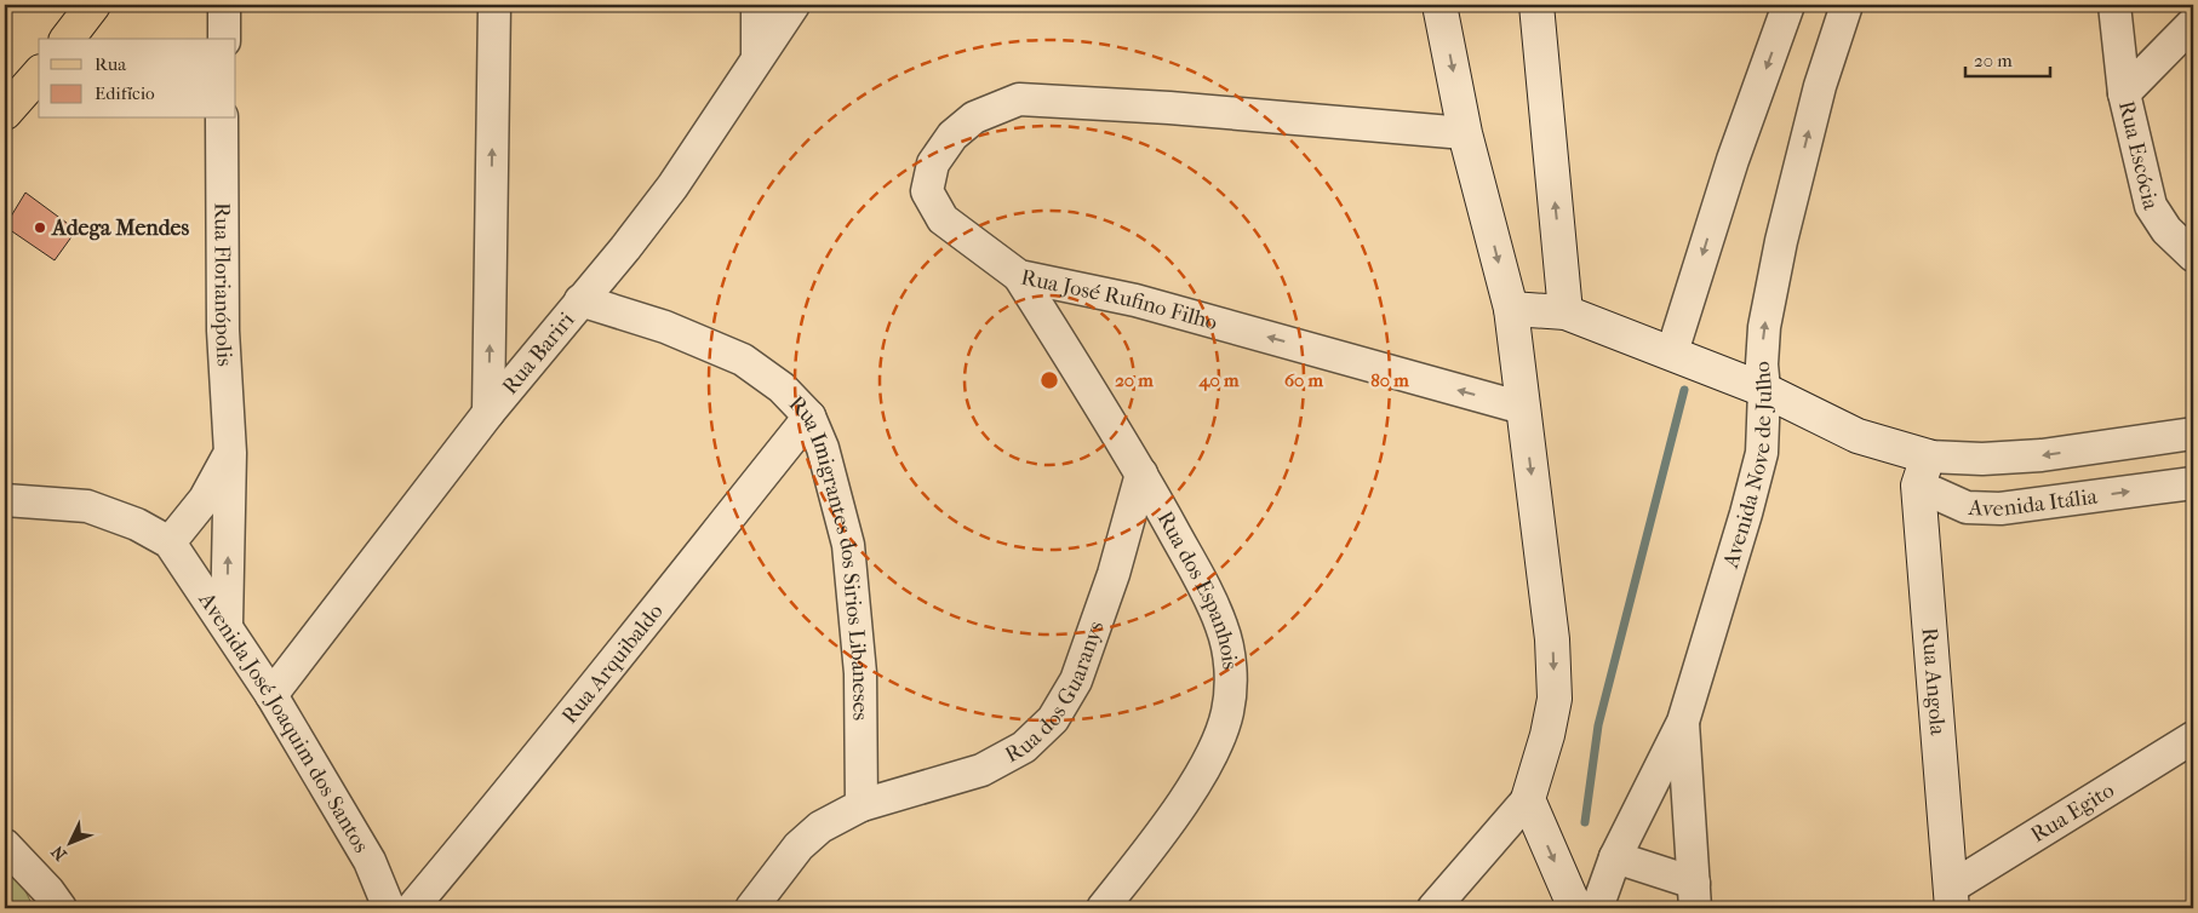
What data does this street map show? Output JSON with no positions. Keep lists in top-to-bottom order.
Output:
{
  "streets": {
    "main road": ["Avenida Itália", "Rua Angola"],
    "street": [
      "Rua Escócia",
      "Rua Florianópolis",
      "Rua José Rufino Filho",
      "Rua Bariri",
      "Avenida Nove de Julho",
      "Rua Imigrantes dos Sirios Libaneses",
      "Rua dos Espanhois",
      "Rua Arquibaldo",
      "Rua dos Guaranys",
      "Avenida José Joaquim dos Santos",
      "Rua Egito"
    ]
  },
  "crossings": [
    ["Rua Florianópolis", "Avenida José Joaquim dos Santos"],
    ["Rua José Rufino Filho", "Rua dos Espanhois"],
    ["Rua Bariri", "Rua Imigrantes dos Sirios Libaneses"],
    ["Rua Bariri", "Avenida José Joaquim dos Santos"],
    ["Avenida Nove de Julho", "Avenida Itália"],
    ["Avenida Itália", "Rua Angola"],
    ["Rua Imigrantes dos Sirios Libaneses", "Rua Arquibaldo"],
    ["Rua Imigrantes dos Sirios Libaneses", "Rua dos Guaranys"],
    ["Rua dos Espanhois", "Rua dos Guaranys"],
    ["Rua Angola", "Rua Egito"]
  ],
  "one_way": ["Rua José Rufino Filho"],
  "places": ["Adega Mendes"],
  "legend": ["Rua", "Edifício"],
  "scale_bar": "20 m",
  "north": "bottom left",
  "rings": [
    "20 m",
    "40 m",
    "60 m",
    "80 m"
  ]
}
